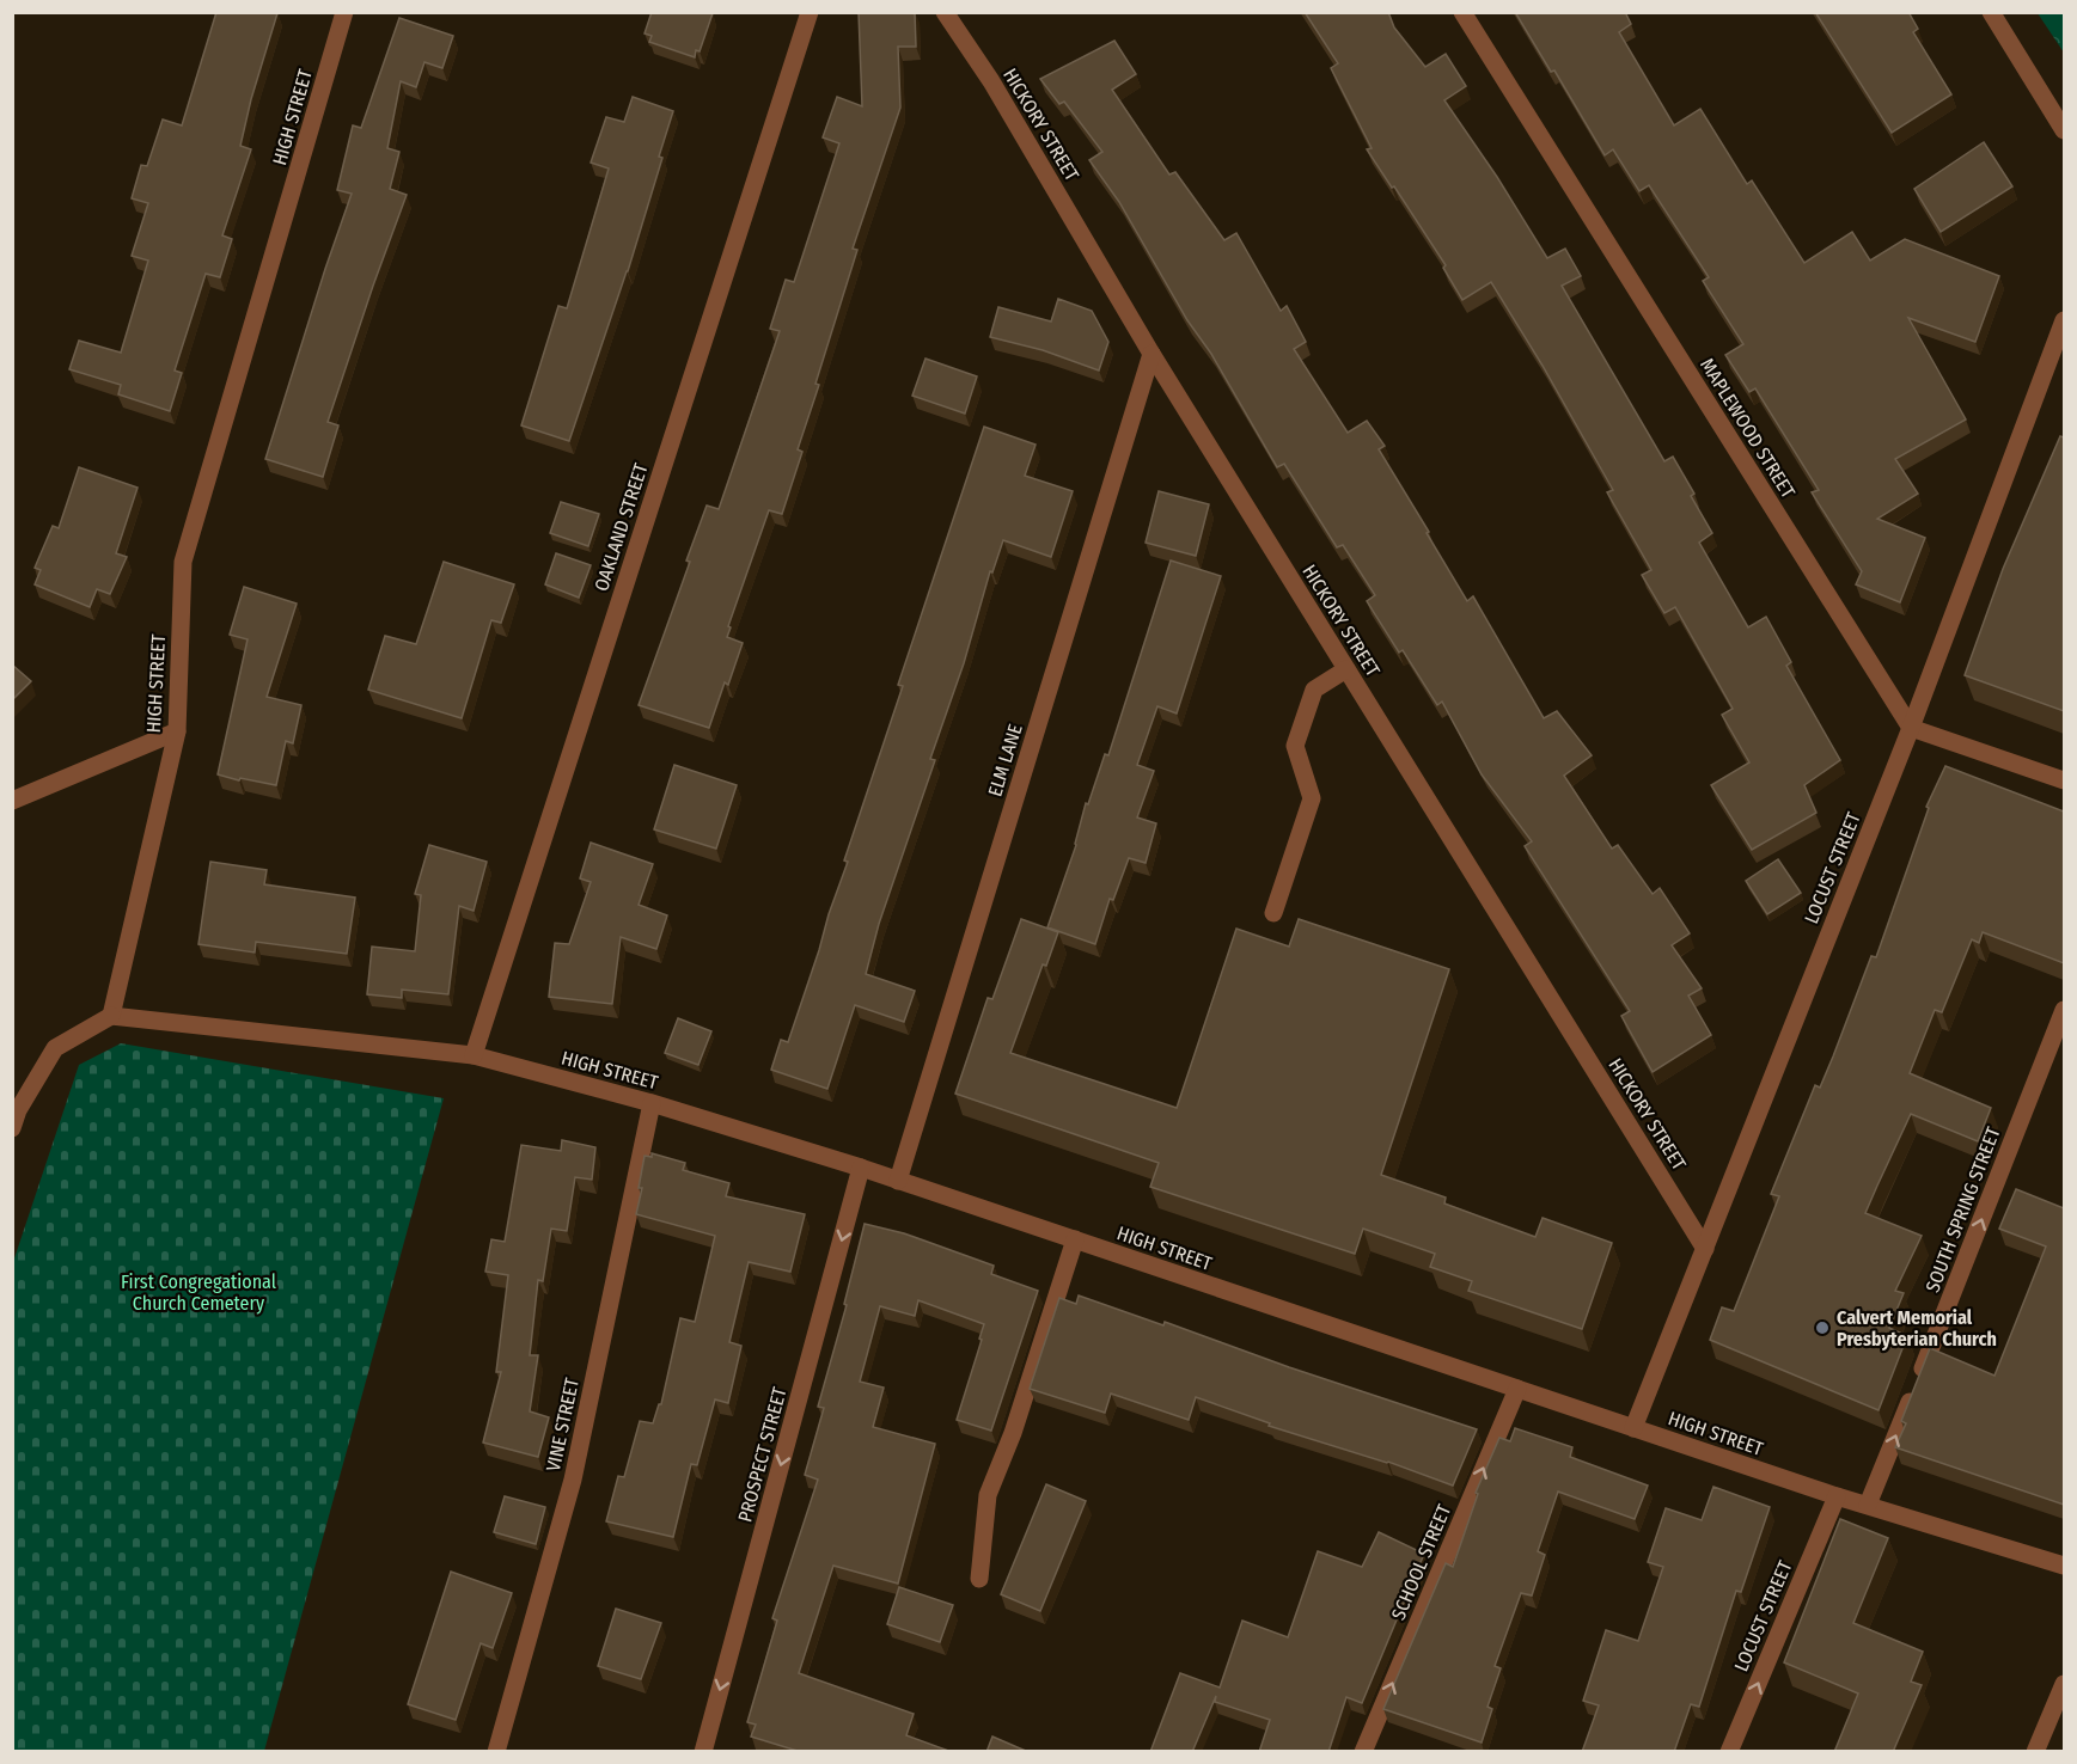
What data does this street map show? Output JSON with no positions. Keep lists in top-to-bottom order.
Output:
{
  "streets": {
    "street": [
      "HIGH STREET",
      "HICKORY STREET",
      "MAPLEWOOD STREET",
      "OAKLAND STREET",
      "ELM LANE",
      "LOCUST STREET",
      "SOUTH SPRING STREET",
      "VINE STREET",
      "PROSPECT STREET",
      "SCHOOL STREET"
    ]
  },
  "crossings": [
    ["HIGH STREET", "OAKLAND STREET"],
    ["HIGH STREET", "ELM LANE"],
    ["HIGH STREET", "LOCUST STREET"],
    ["HIGH STREET", "SOUTH SPRING STREET"],
    ["HIGH STREET", "VINE STREET"],
    ["HIGH STREET", "PROSPECT STREET"],
    ["HIGH STREET", "SCHOOL STREET"],
    ["HICKORY STREET", "ELM LANE"],
    ["HICKORY STREET", "LOCUST STREET"],
    ["MAPLEWOOD STREET", "LOCUST STREET"]
  ],
  "one_way": ["SOUTH SPRING STREET", "PROSPECT STREET", "SCHOOL STREET"],
  "parks": ["First Congregational Church Cemetery"],
  "places": ["Calvert Memorial Presbyterian Church"]
}
